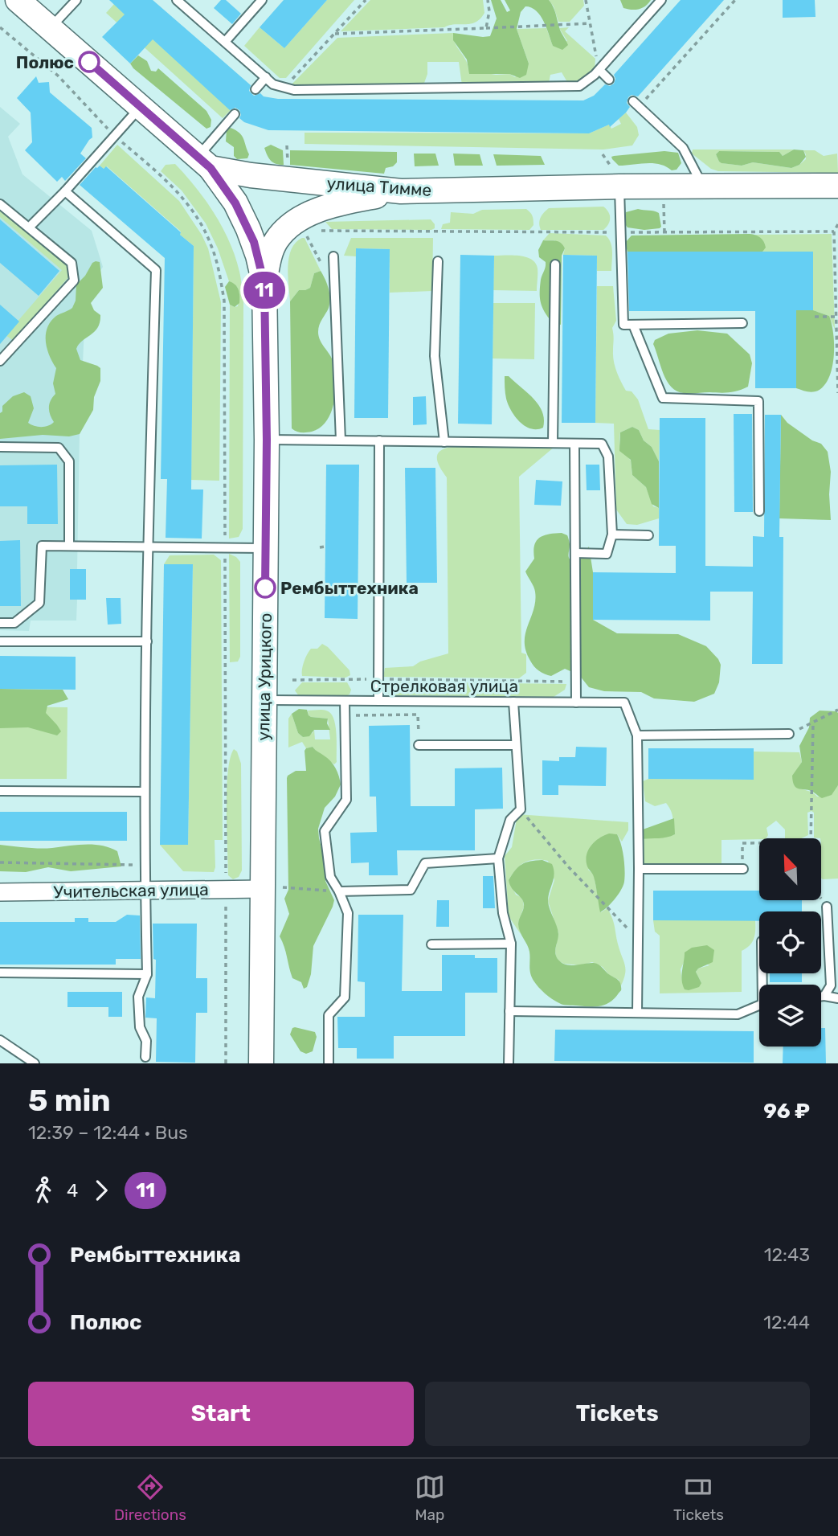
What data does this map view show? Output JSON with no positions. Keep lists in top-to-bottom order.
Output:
{
  "streets": {
    "main road": ["улица Тимме", "улица Урицкого"],
    "street": ["Учительская улица"],
    "lane": ["Стрелковая улица"]
  },
  "crossings": [
    ["улица Тимме", "улица Урицкого"],
    ["улица Урицкого", "Стрелковая улица"],
    ["улица Урицкого", "Учительская улица"]
  ],
  "places": ["Полюс", "Рембыттехника"],
  "lines": ["bus line 11"],
  "north": "top left",
  "page": {
    "on_map": "11",
    "heading": ["5 min", "12:39 – 12:44 · Bus", "96 ₽"],
    "legs": ["4", "11"],
    "list": [
      {
        "name": "Рембыттехника",
        "value": "12:43"
      },
      {
        "name": "Полюс",
        "value": "12:44"
      }
    ],
    "buttons": ["Start", "Tickets"],
    "tabs": ["Directions", "Map", "Tickets"]
  }
}
